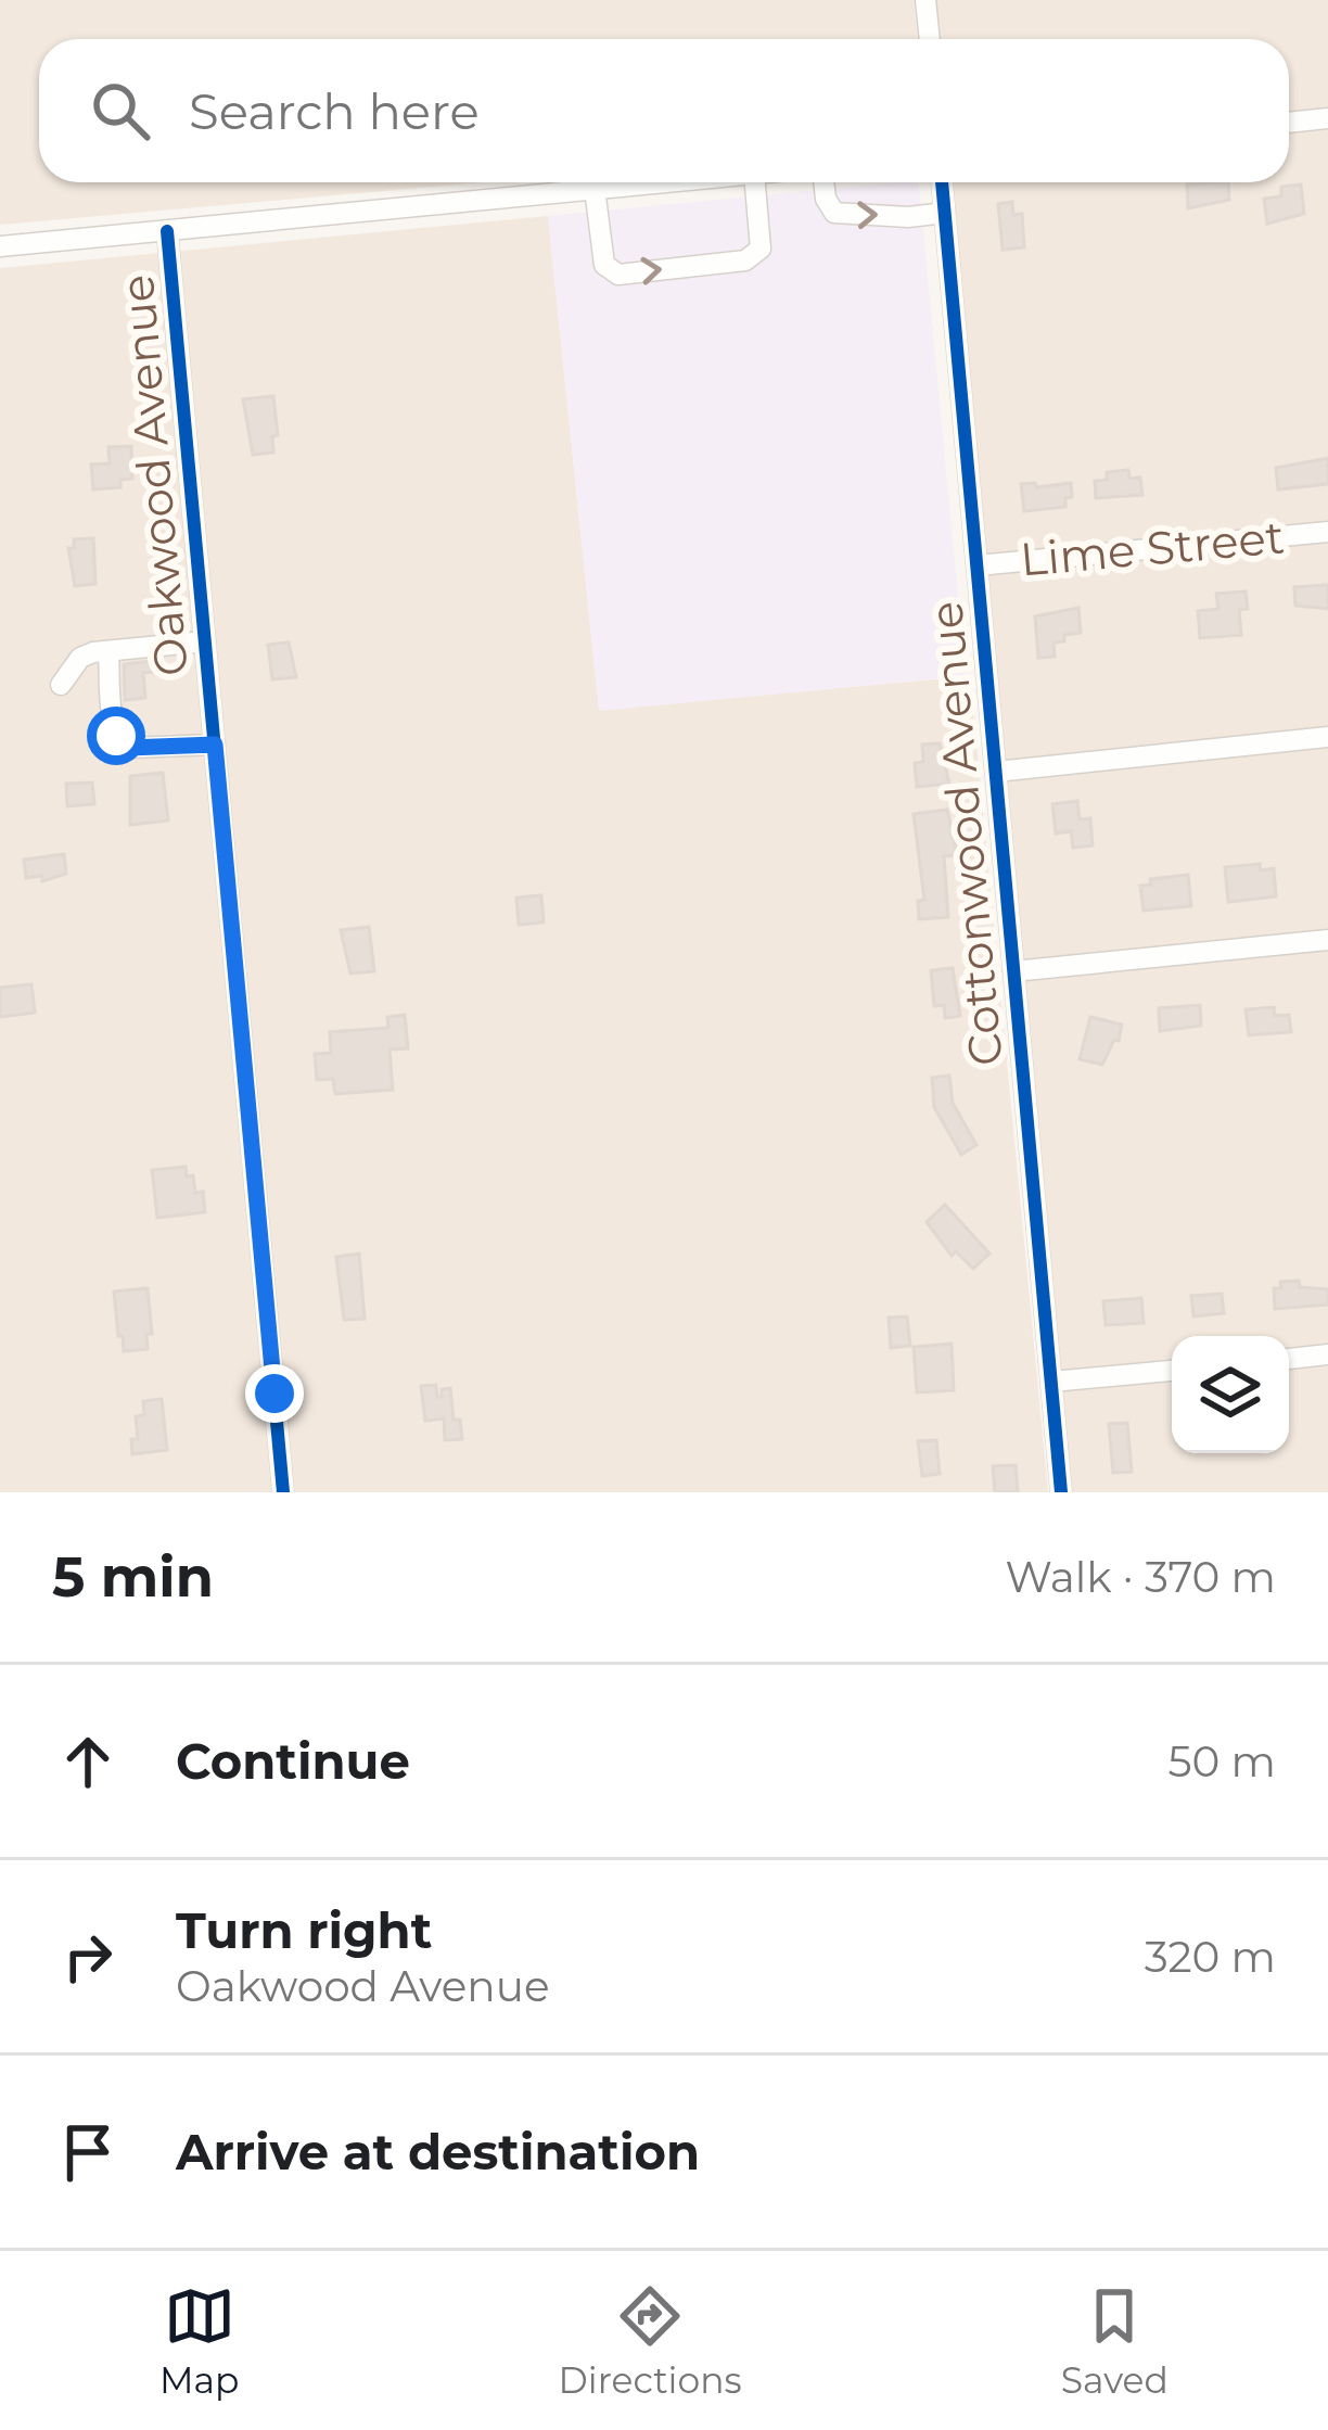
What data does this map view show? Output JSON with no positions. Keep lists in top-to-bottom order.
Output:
{
  "streets": {
    "street": ["Oakwood Avenue", "Lime Street", "Cottonwood Avenue"]
  },
  "crossings": [
    ["Lime Street", "Cottonwood Avenue"]
  ],
  "page": {
    "search": "Search here",
    "heading": ["5 min", "Walk · 370 m"],
    "list": [
      ["Continue", "50 m"],
      ["Turn right", "Oakwood Avenue", "320 m"],
      "Arrive at destination"
    ],
    "nav": ["Map", "Directions", "Saved"]
  }
}
